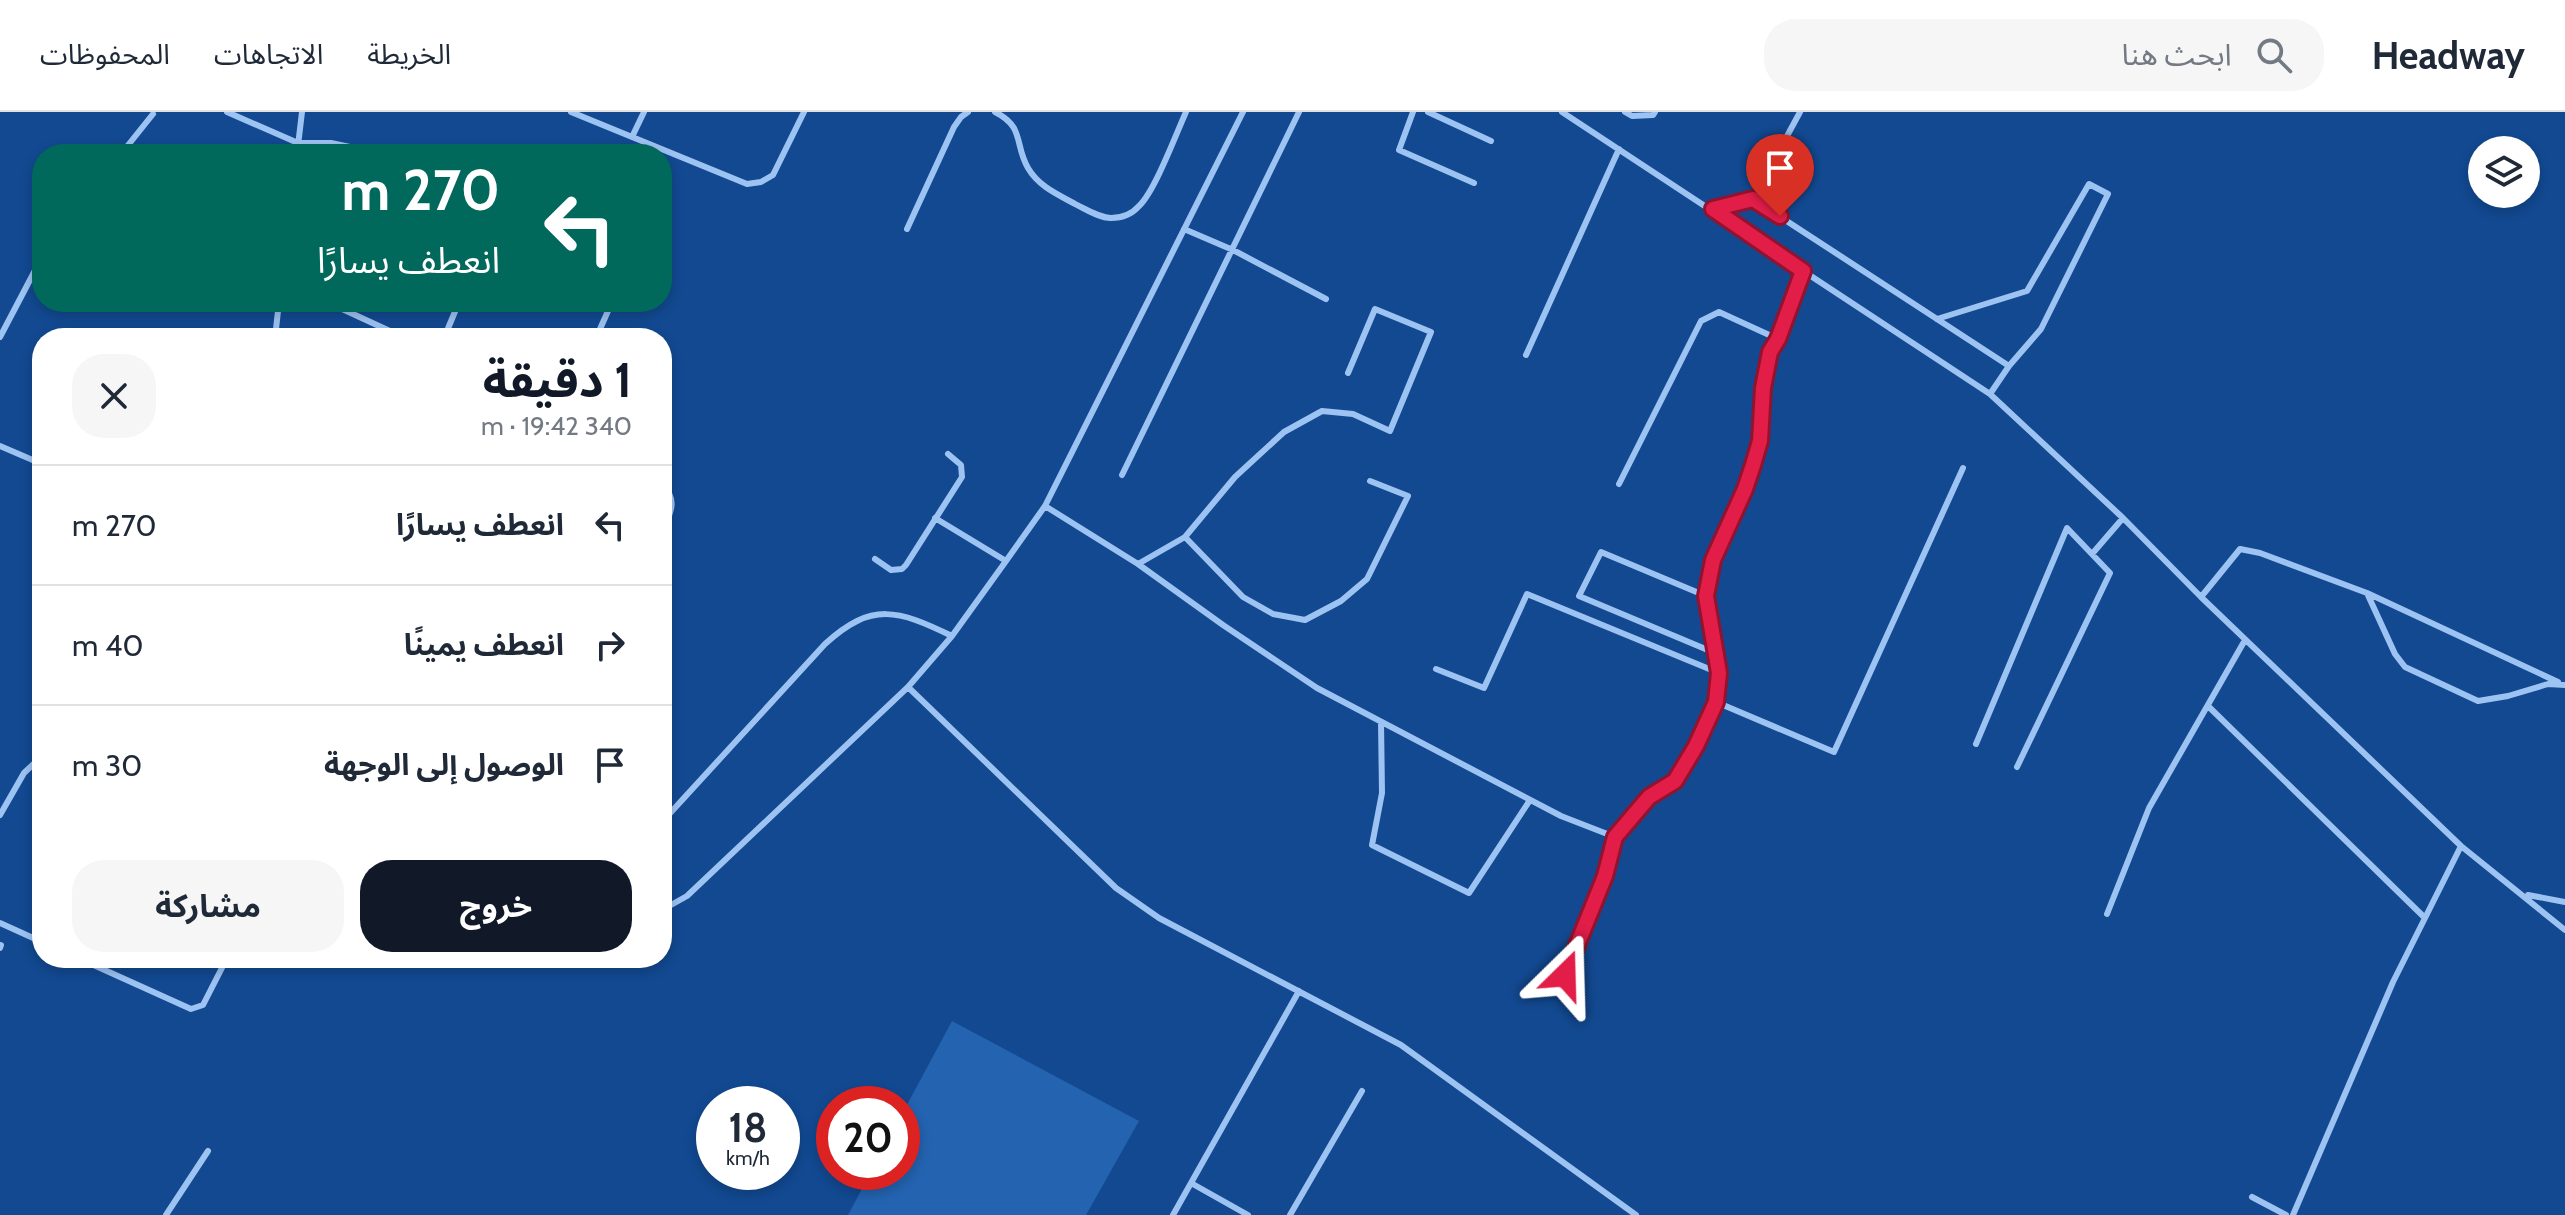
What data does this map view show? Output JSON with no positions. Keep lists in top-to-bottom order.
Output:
{
  "page": {
    "header": "Headway",
    "search": "ابحث هنا",
    "nav": ["الخريطة", "الاتجاهات", "المحفوظات"],
    "turn": ["270 m", "انعطف يسارًا"],
    "heading": ["1 دقيقة", "340 m · 19:42"],
    "list": [
      {
        "name": "انعطف يسارًا",
        "value": "270 m"
      },
      {
        "name": "انعطف يمينًا",
        "value": "40 m"
      },
      {
        "name": "الوصول إلى الوجهة",
        "value": "30 m"
      }
    ],
    "buttons": ["خروج", "مشاركة"],
    "speed": "18 km/h",
    "limit": "20"
  }
}
